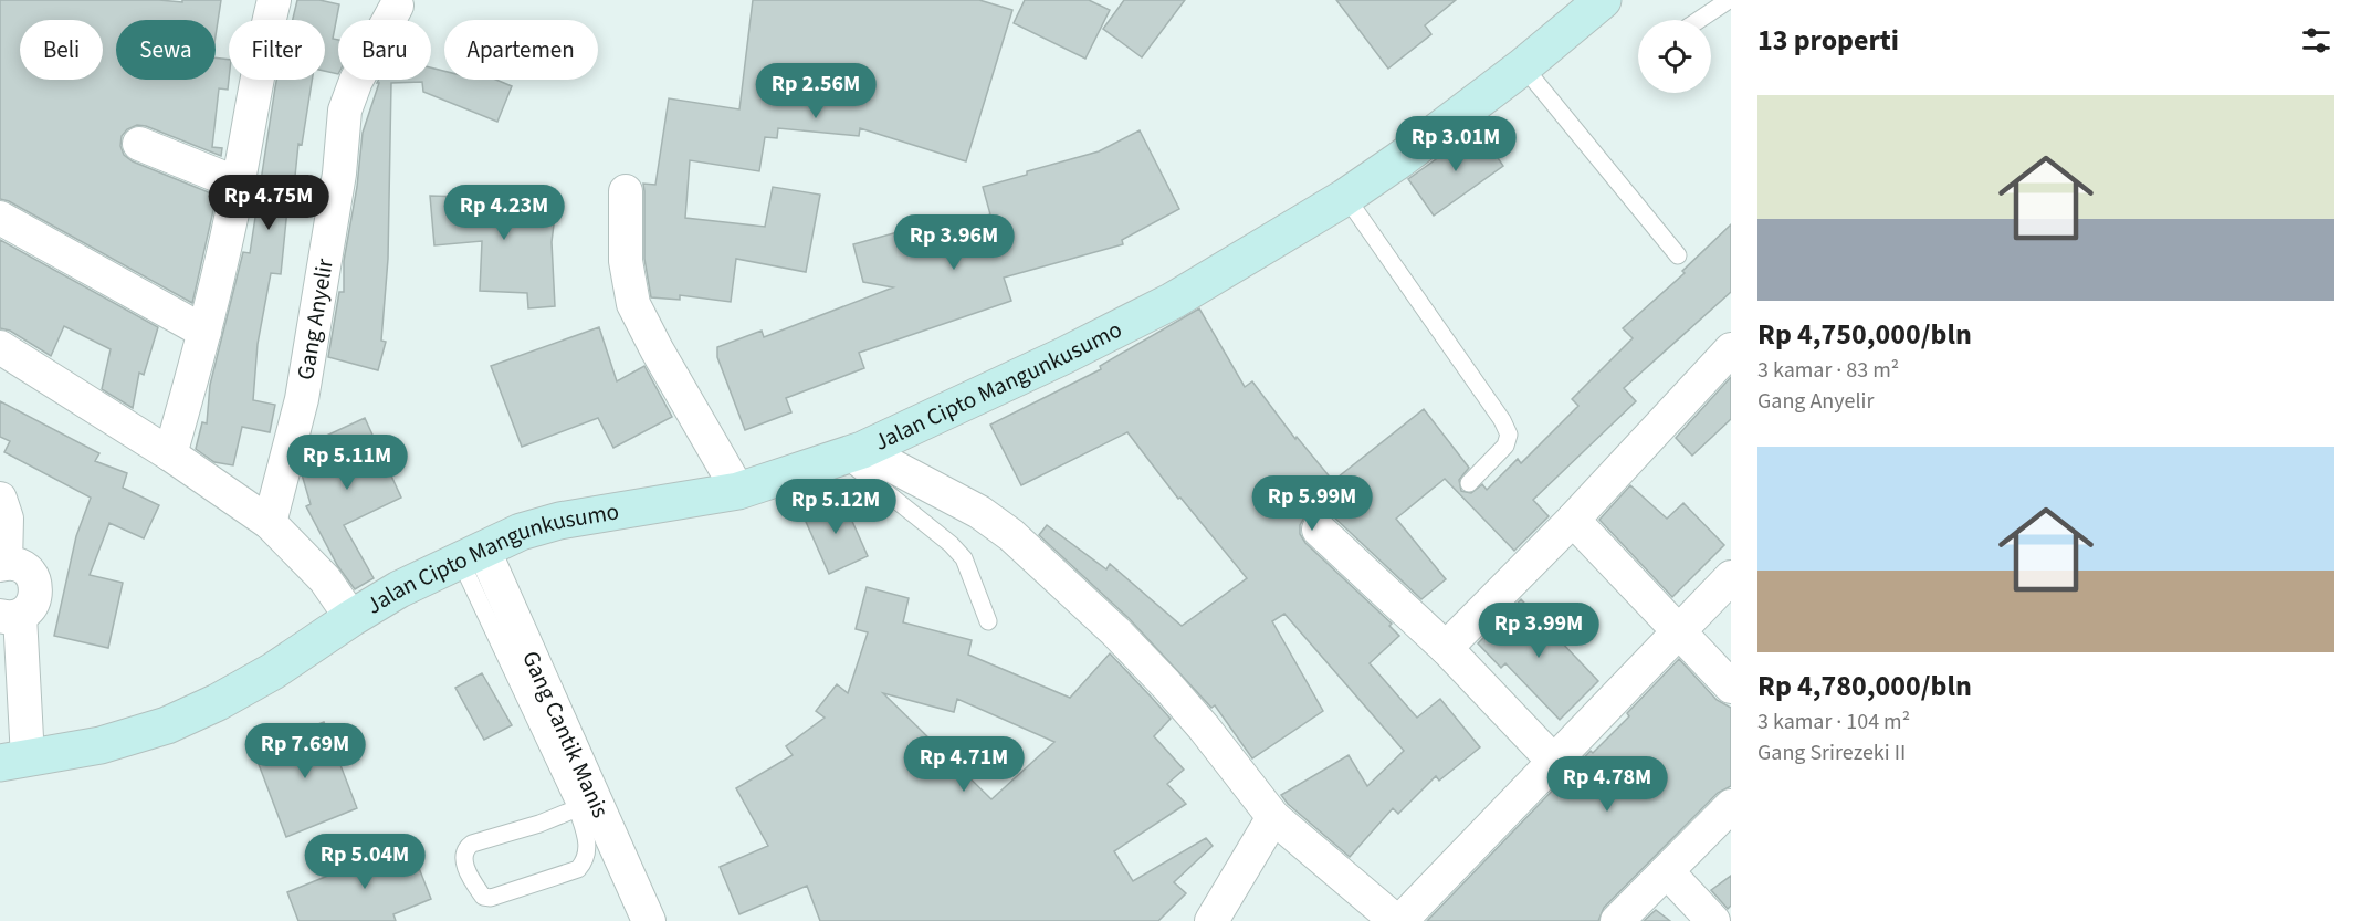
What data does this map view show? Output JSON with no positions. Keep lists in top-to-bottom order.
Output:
{
  "streets": {
    "street": ["Gang Anyelir", "Jalan Cipto Mangunkusumo", "Gang Cantik Manis"]
  },
  "crossings": [
    ["Jalan Cipto Mangunkusumo", "Gang Cantik Manis"]
  ],
  "page": {
    "heading": "13 properti",
    "chip": [
      "Beli",
      "Sewa",
      "Filter",
      "Baru",
      "Apartemen"
    ],
    "price": [
      "Rp 2.56M",
      "Rp 3.01M",
      "Rp 4.75M",
      "Rp 4.23M",
      "Rp 3.96M",
      "Rp 5.11M",
      "Rp 5.99M",
      "Rp 5.12M",
      "Rp 3.99M",
      "Rp 7.69M",
      "Rp 4.71M",
      "Rp 4.78M",
      "Rp 5.04M"
    ],
    "list": [
      {
        "name": "Rp 4,750,000/bln",
        "note": "3 kamar · 83 m² · Gang Anyelir"
      },
      {
        "name": "Rp 4,780,000/bln",
        "note": "3 kamar · 104 m² · Gang Srirezeki II"
      }
    ]
  }
}
